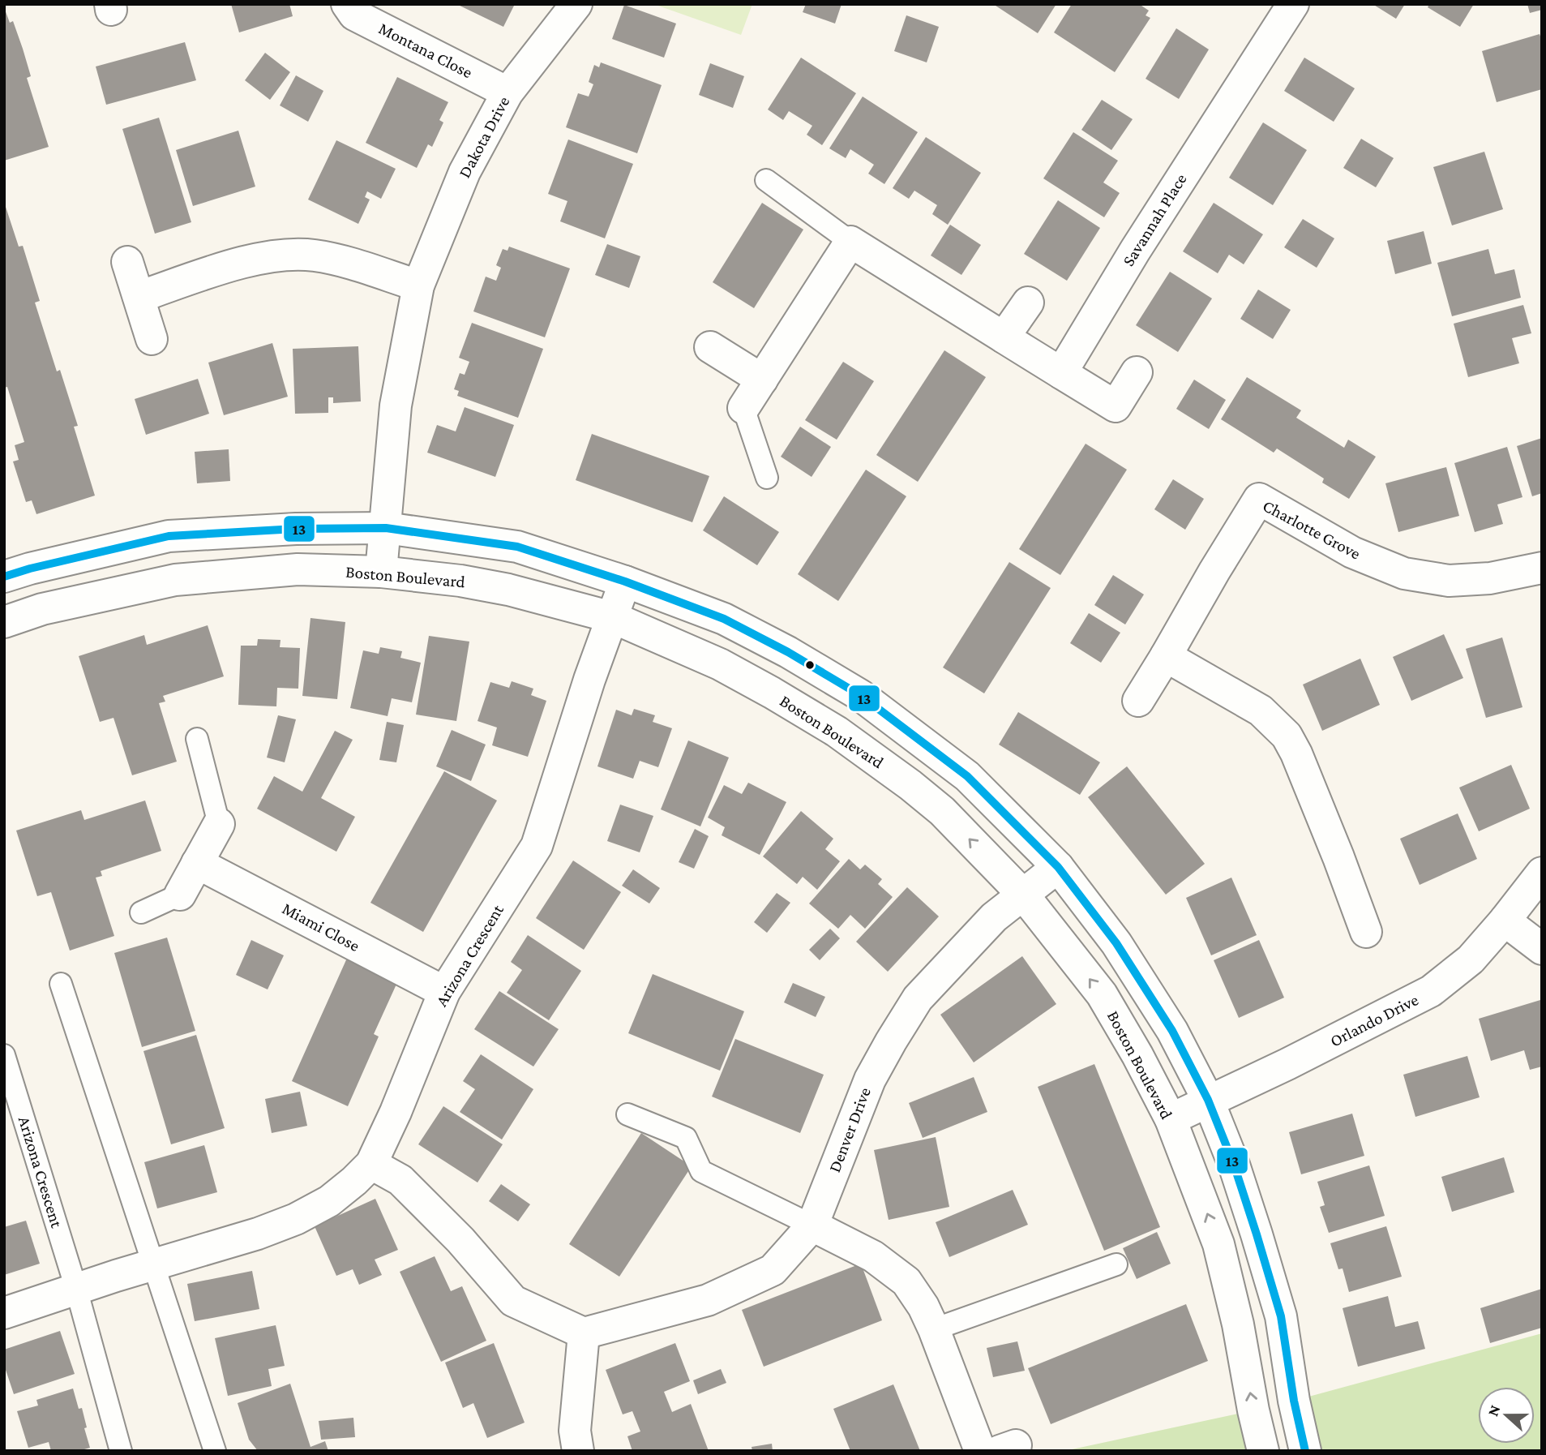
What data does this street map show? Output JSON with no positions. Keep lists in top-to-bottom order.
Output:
{
  "streets": {
    "street": [
      "Montana Close",
      "Dakota Drive",
      "Savannah Place",
      "Charlotte Grove",
      "Boston Boulevard",
      "Miami Close",
      "Arizona Crescent",
      "Orlando Drive",
      "Denver Drive"
    ]
  },
  "crossings": [
    ["Montana Close", "Dakota Drive"],
    ["Dakota Drive", "Boston Boulevard"],
    ["Boston Boulevard", "Arizona Crescent"],
    ["Boston Boulevard", "Orlando Drive"],
    ["Boston Boulevard", "Denver Drive"],
    ["Miami Close", "Arizona Crescent"]
  ],
  "lines": ["transit line 13"],
  "north": "left"
}
